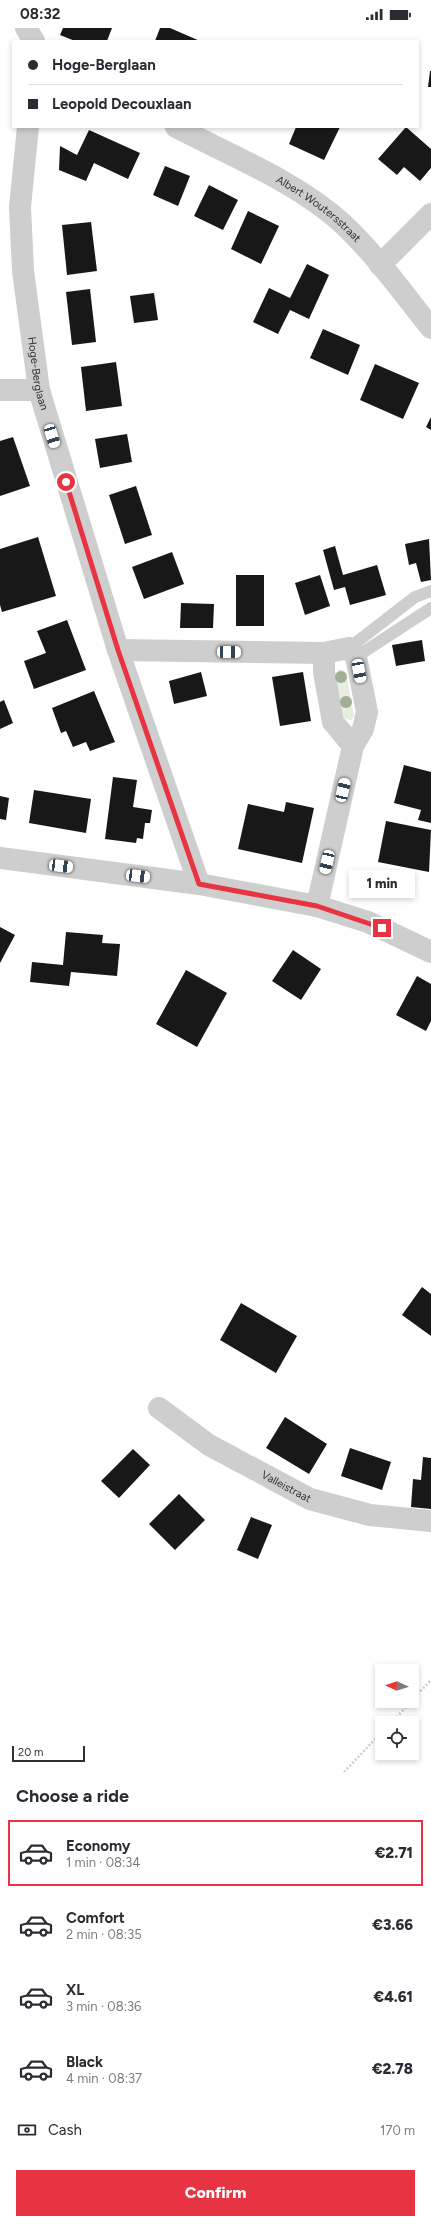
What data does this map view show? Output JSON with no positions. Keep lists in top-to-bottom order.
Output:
{
  "streets": {
    "street": ["Albert Woutersstraat", "Hoge-Berglaan", "Valleistraat"]
  },
  "scale_bar": "20 m",
  "north": "left",
  "page": {
    "status": "08:32",
    "banner": ["Hoge-Berglaan", "Leopold Decouxlaan"],
    "bubble": "1 min",
    "scale": "20 m",
    "heading": "Choose a ride",
    "list": [
      {
        "name": "Economy",
        "note": "1 min · 08:34",
        "value": "€2.71"
      },
      {
        "name": "Comfort",
        "note": "2 min · 08:35",
        "value": "€3.66"
      },
      {
        "name": "XL",
        "note": "3 min · 08:36",
        "value": "€4.61"
      },
      {
        "name": "Black",
        "note": "4 min · 08:37",
        "value": "€2.78"
      }
    ],
    "pay": ["Cash", "170 m"],
    "buttons": "Confirm"
  }
}
